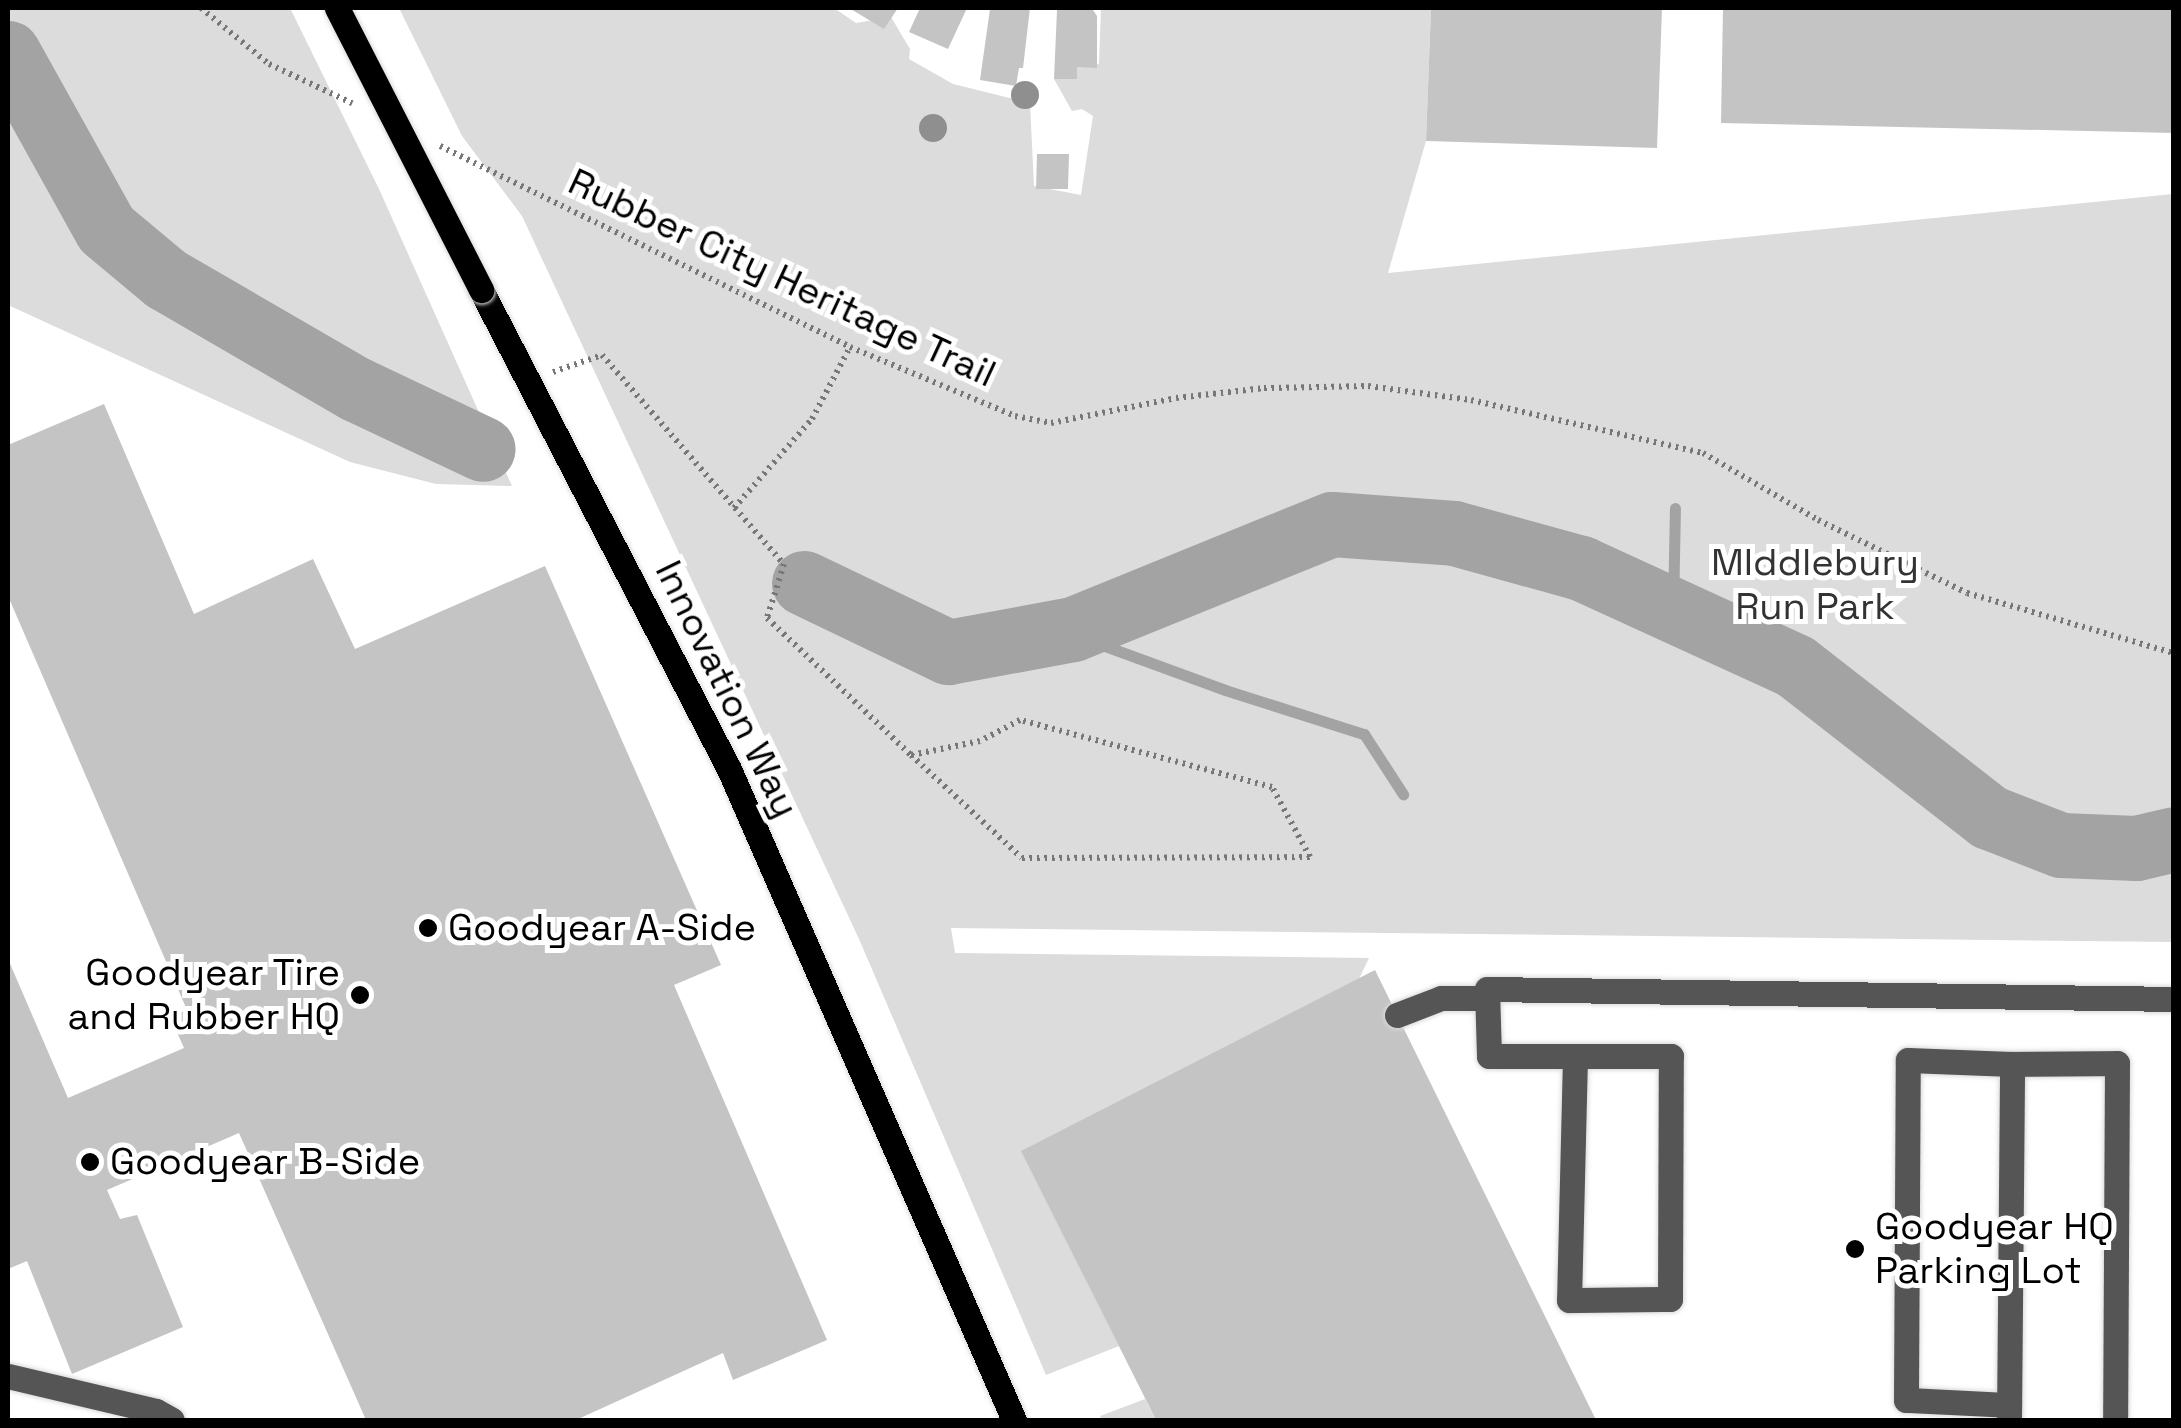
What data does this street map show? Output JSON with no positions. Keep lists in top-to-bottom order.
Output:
{
  "streets": {
    "main road": ["Innovation Way"],
    "path": ["Rubber City Heritage Trail"]
  },
  "parks": ["MIddlebury Run Park"],
  "places": [
    "Goodyear A-Side",
    "Goodyear Tire and Rubber HQ",
    "Goodyear B-Side",
    "Goodyear HQ Parking Lot"
  ]
}
